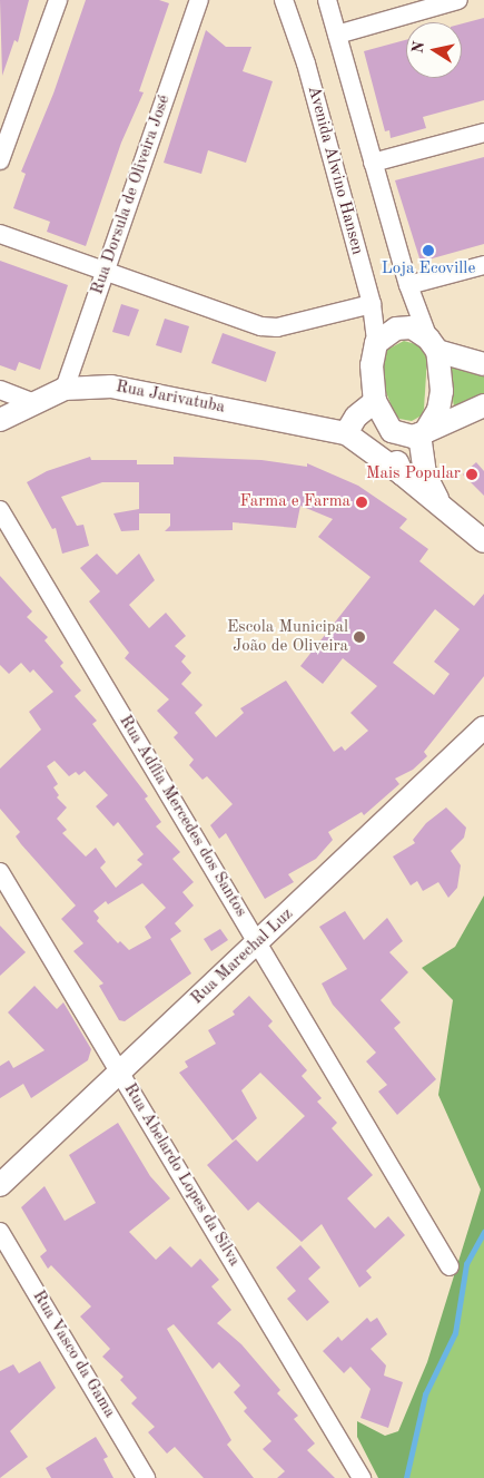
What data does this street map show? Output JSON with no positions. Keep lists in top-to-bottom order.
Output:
{
  "streets": {
    "main road": ["Rua Jarivatuba", "Rua Marechal Luz"],
    "street": [
      "Avenida Alwino Hansen",
      "Rua Dorsula de Oliveira José",
      "Rua Adília Mercedes dos Santos",
      "Rua Abelardo Lopes da Silva",
      "Rua Vasco da Gama"
    ]
  },
  "crossings": [
    ["Avenida Alwino Hansen", "Rua Jarivatuba"],
    ["Rua Dorsula de Oliveira José", "Rua Jarivatuba"],
    ["Rua Adília Mercedes dos Santos", "Rua Marechal Luz"],
    ["Rua Marechal Luz", "Rua Abelardo Lopes da Silva"]
  ],
  "places": [
    "Loja Ecoville",
    "Mais Popular",
    "Farma e Farma",
    "Escola Municipal João de Oliveira"
  ],
  "north": "left"
}
